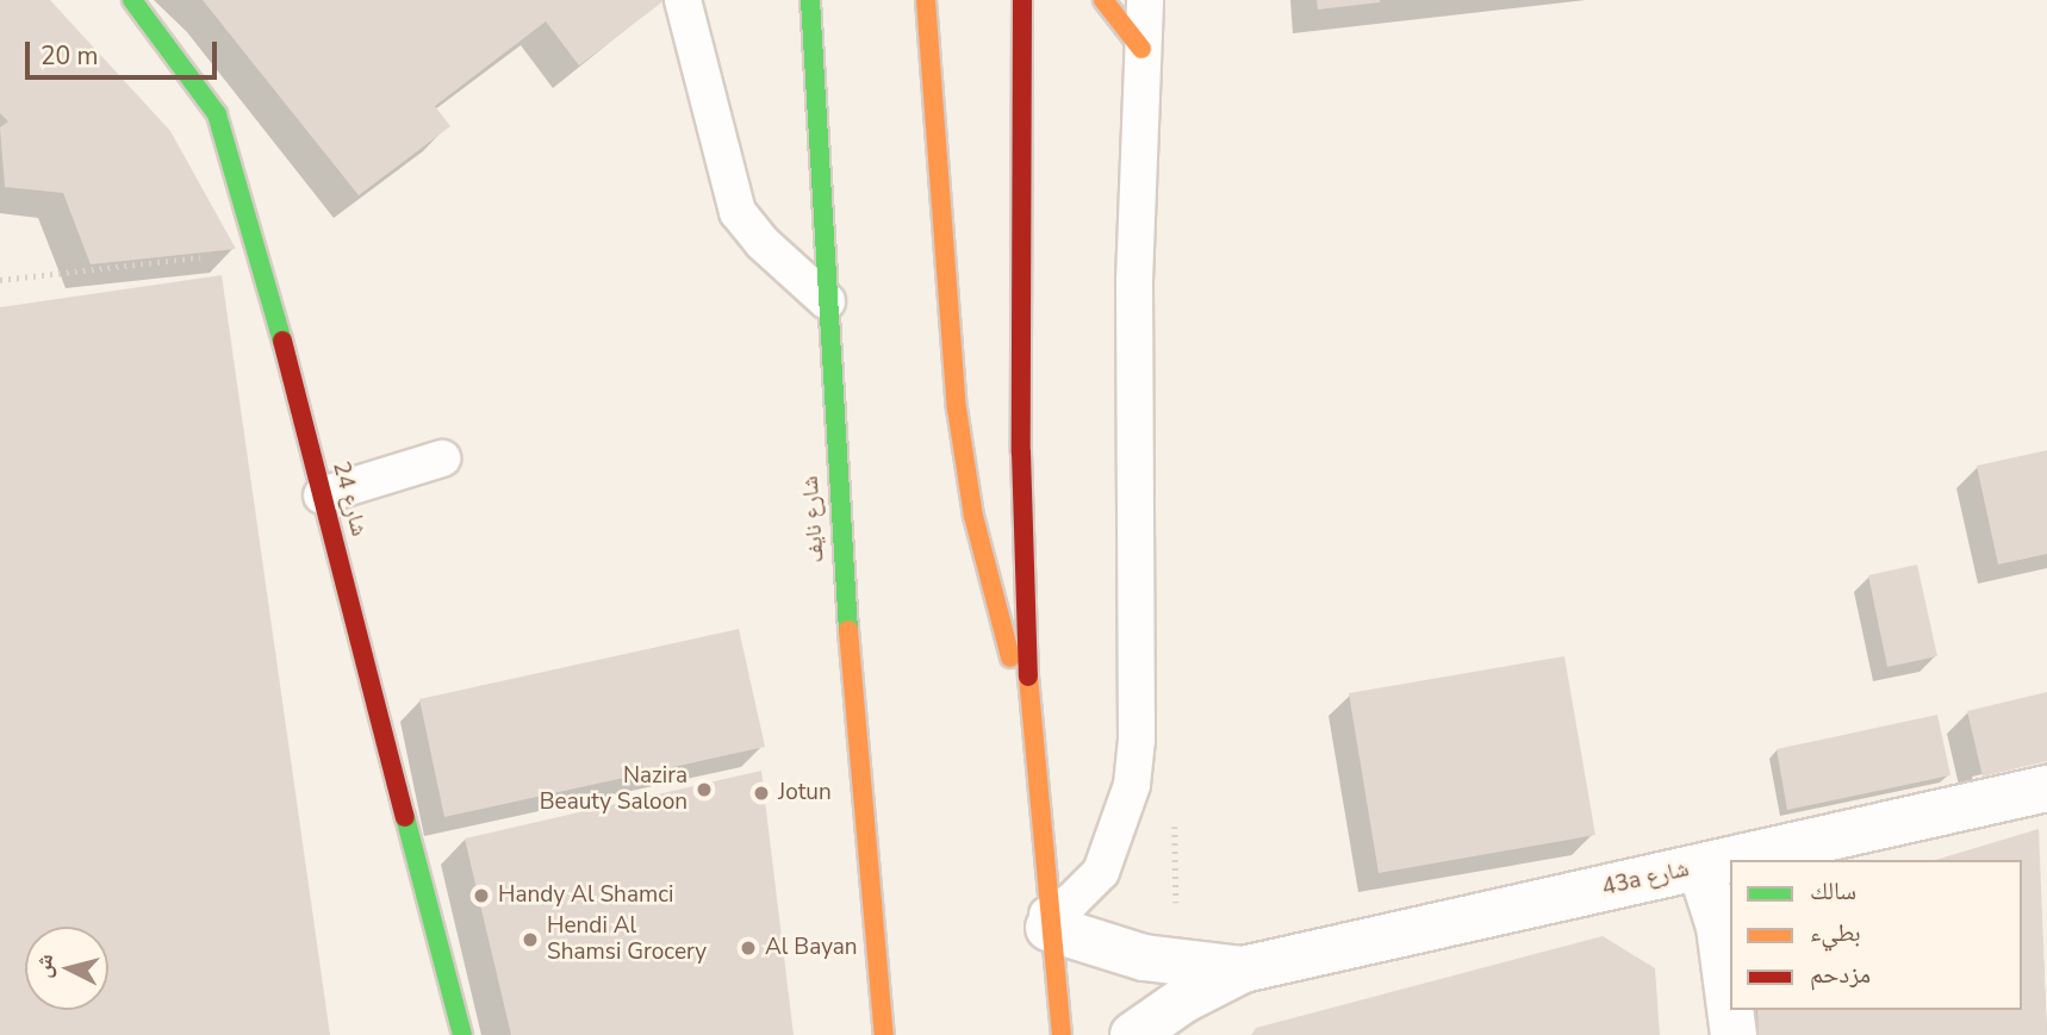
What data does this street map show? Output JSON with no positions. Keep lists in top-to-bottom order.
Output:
{
  "streets": {
    "main road": ["شارع 24", "شارع نايف"],
    "street": ["43a شارع"]
  },
  "places": [
    "Nazira Beauty Saloon",
    "Jotun",
    "Handy Al Shamci",
    "Hendi Al Shamsi Grocery",
    "Al Bayan"
  ],
  "legend": ["سالك", "بطيء", "مزدحم"],
  "scale_bar": "20 m",
  "north": "left"
}
